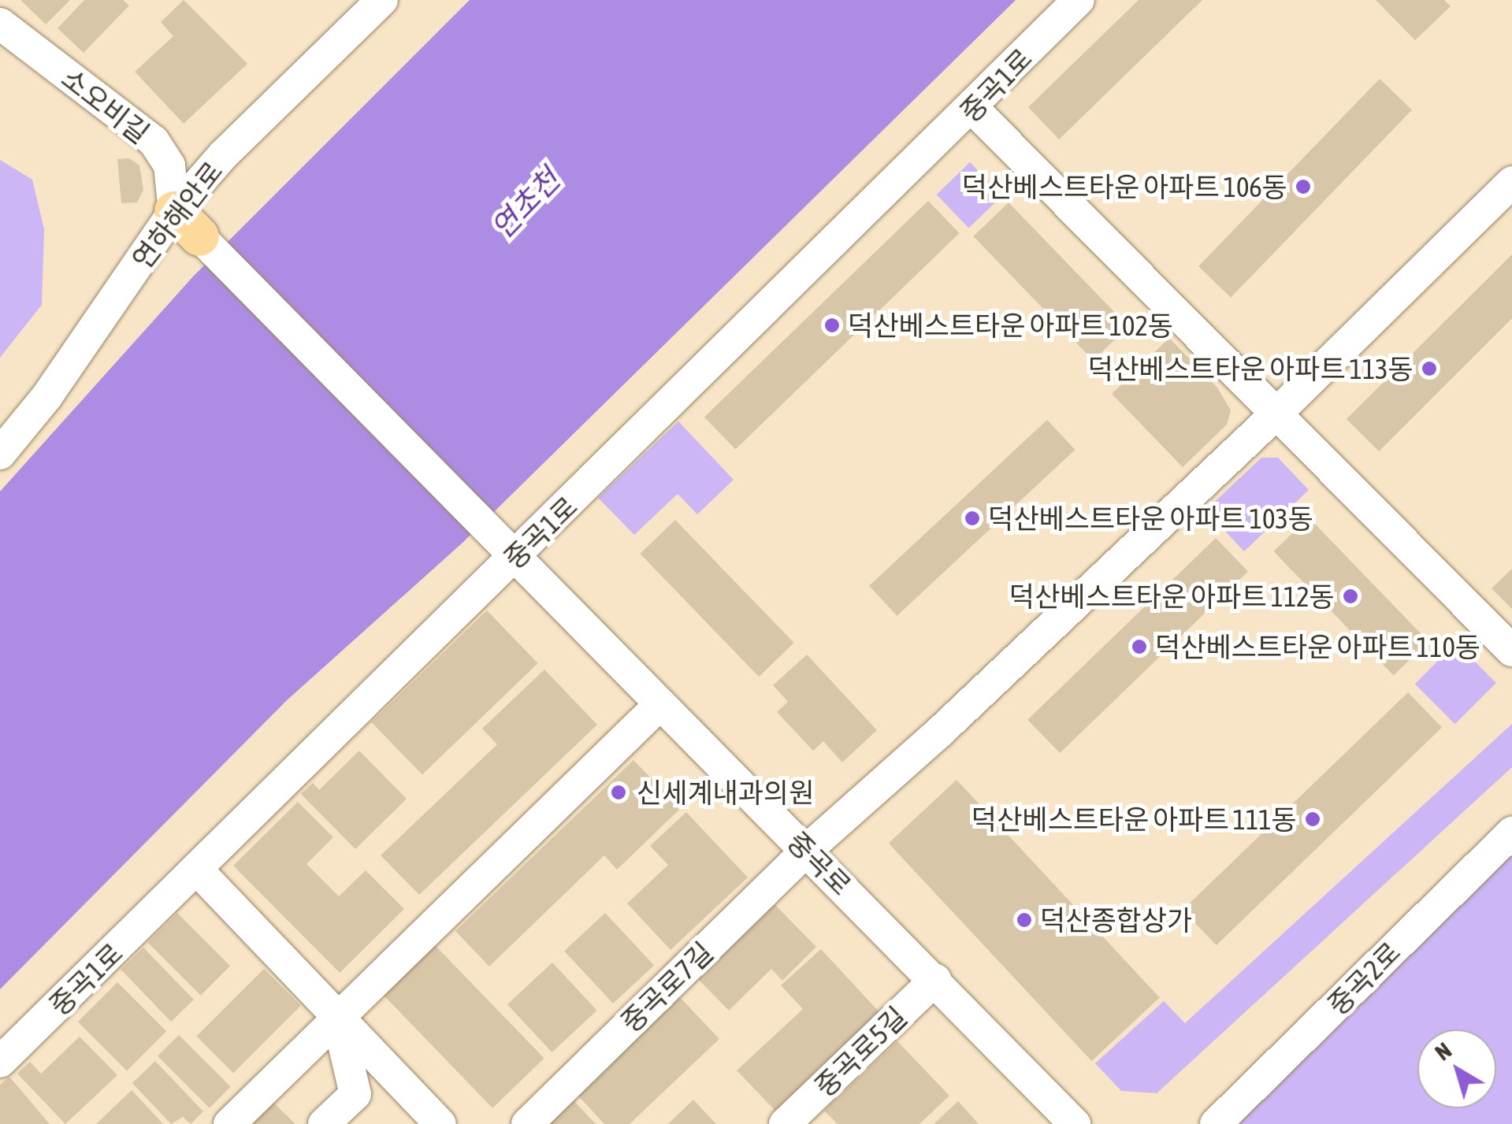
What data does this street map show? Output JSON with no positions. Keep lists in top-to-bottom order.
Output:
{
  "streets": {
    "street": [
      "중곡1로",
      "소오비길",
      "연하해안로",
      "중곡로",
      "중곡2로",
      "중곡로7길",
      "중곡로5길"
    ]
  },
  "crossings": [
    ["중곡1로", "중곡로"],
    ["소오비길", "연하해안로"],
    ["소오비길", "중곡로"],
    ["연하해안로", "중곡로"],
    ["중곡로", "중곡로7길"],
    ["중곡로", "중곡로5길"]
  ],
  "water": ["연초천"],
  "places": [
    "덕산베스트타운 아파트 106동",
    "덕산베스트타운 아파트 102동",
    "덕산베스트타운 아파트 113동",
    "덕산베스트타운 아파트 103동",
    "덕산베스트타운 아파트 112동",
    "덕산베스트타운 아파트 110동",
    "신세계내과의원",
    "덕산베스트타운 아파트 111동",
    "덕산종합상가"
  ],
  "north": "top left"
}
